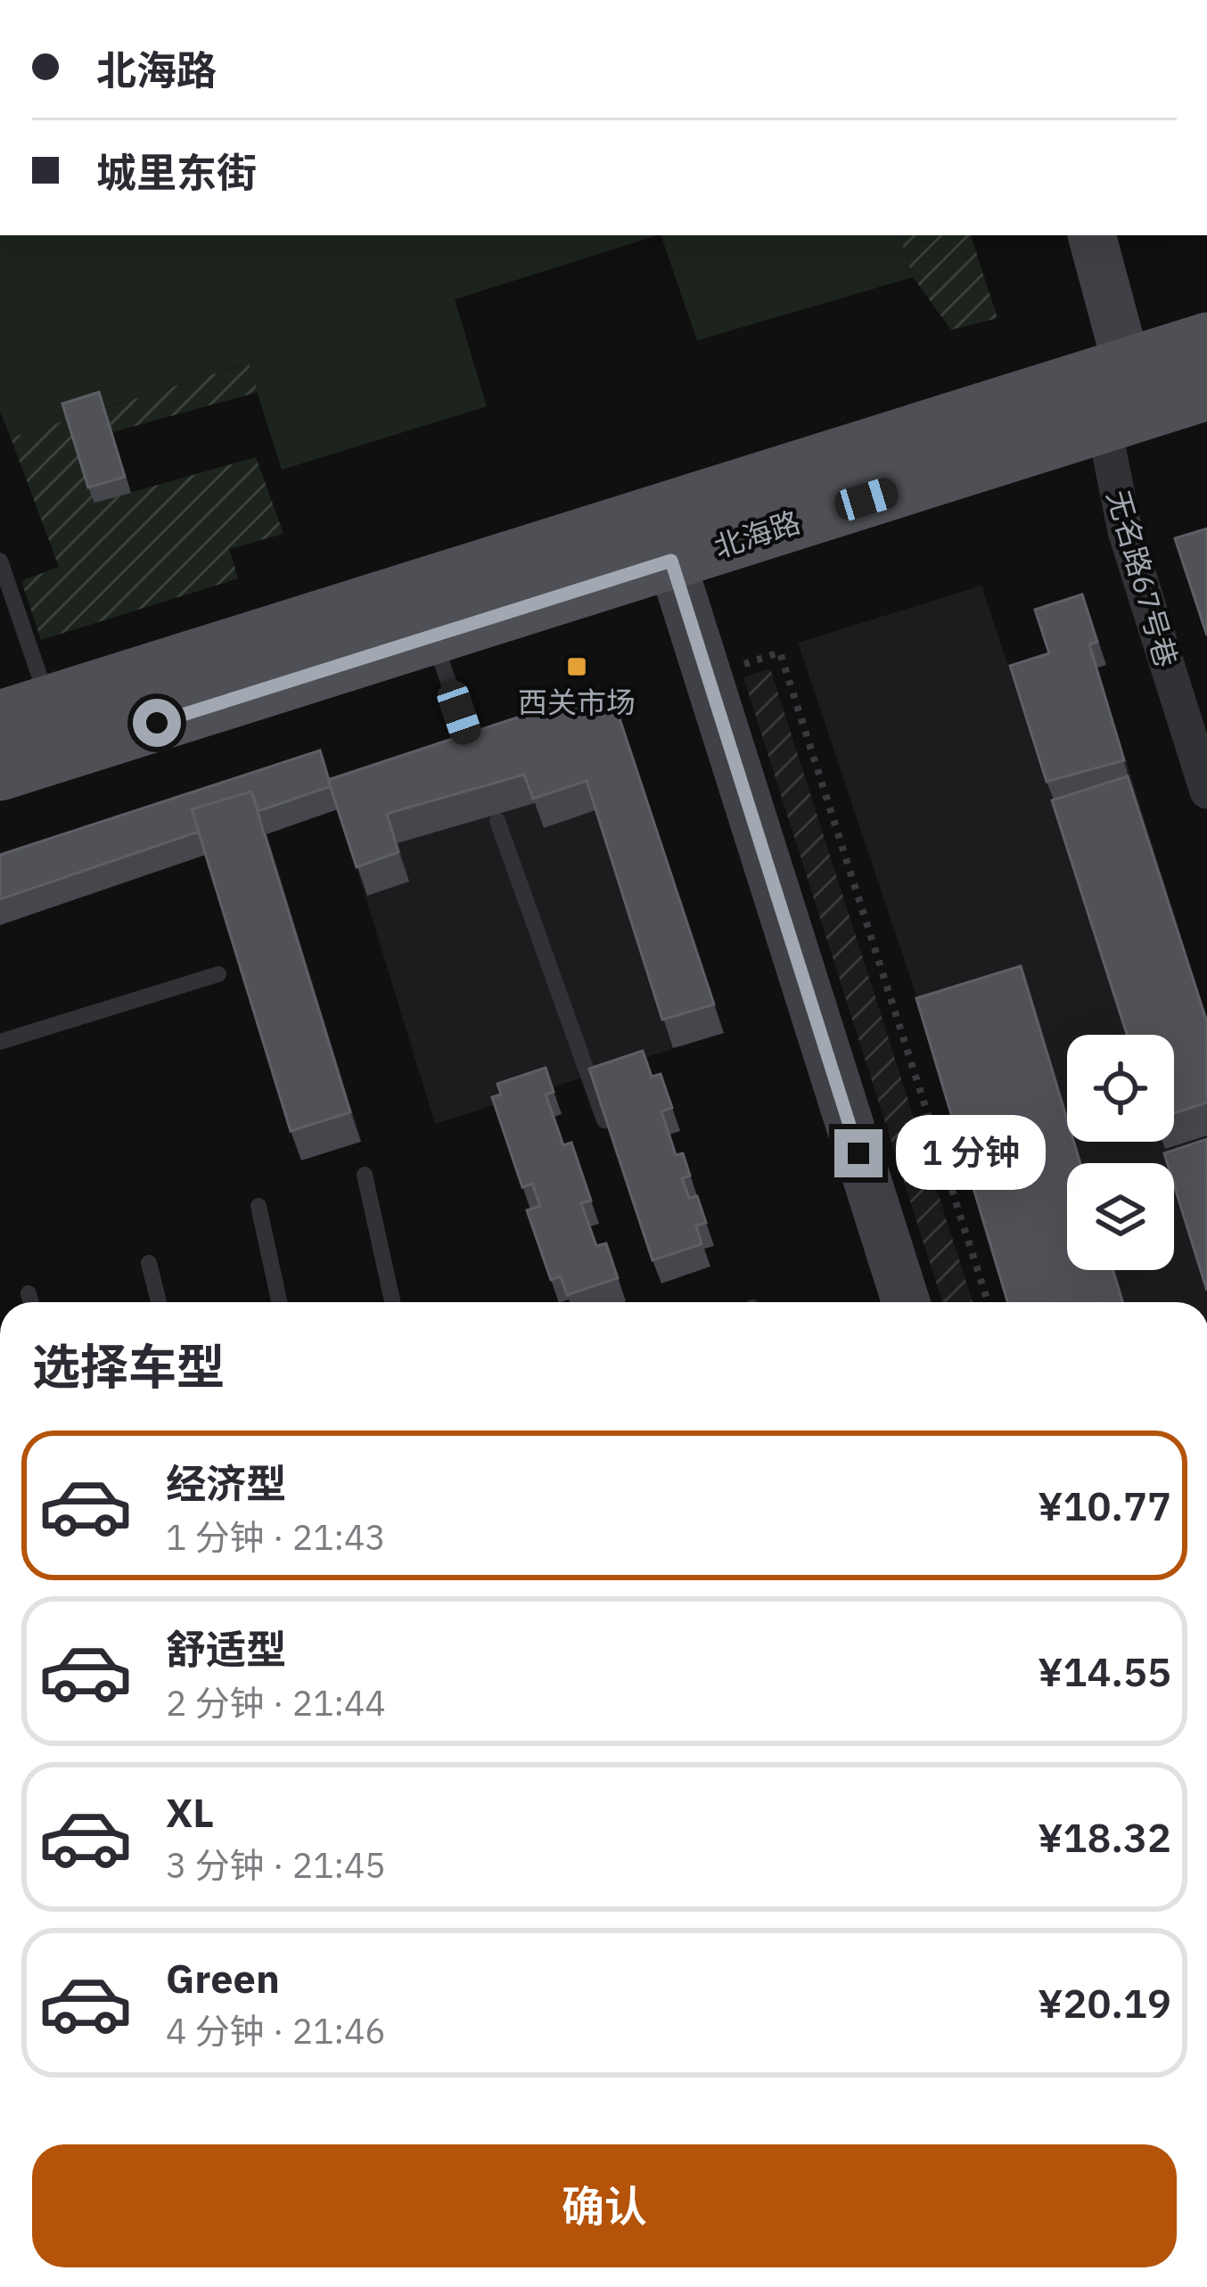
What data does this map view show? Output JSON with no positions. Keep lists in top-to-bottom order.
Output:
{
  "streets": {
    "main road": ["北海路"],
    "street": ["无名路67号巷"]
  },
  "crossings": [
    ["北海路", "无名路67号巷"]
  ],
  "places": {
    "transit": ["西关市场"]
  },
  "page": {
    "banner": ["北海路", "城里东街"],
    "bubble": "1 分钟",
    "heading": "选择车型",
    "list": [
      {
        "name": "经济型",
        "note": "1 分钟 · 21:43",
        "value": "¥10.77"
      },
      {
        "name": "舒适型",
        "note": "2 分钟 · 21:44",
        "value": "¥14.55"
      },
      {
        "name": "XL",
        "note": "3 分钟 · 21:45",
        "value": "¥18.32"
      },
      {
        "name": "Green",
        "note": "4 分钟 · 21:46",
        "value": "¥20.19"
      }
    ],
    "buttons": "确认"
  }
}
